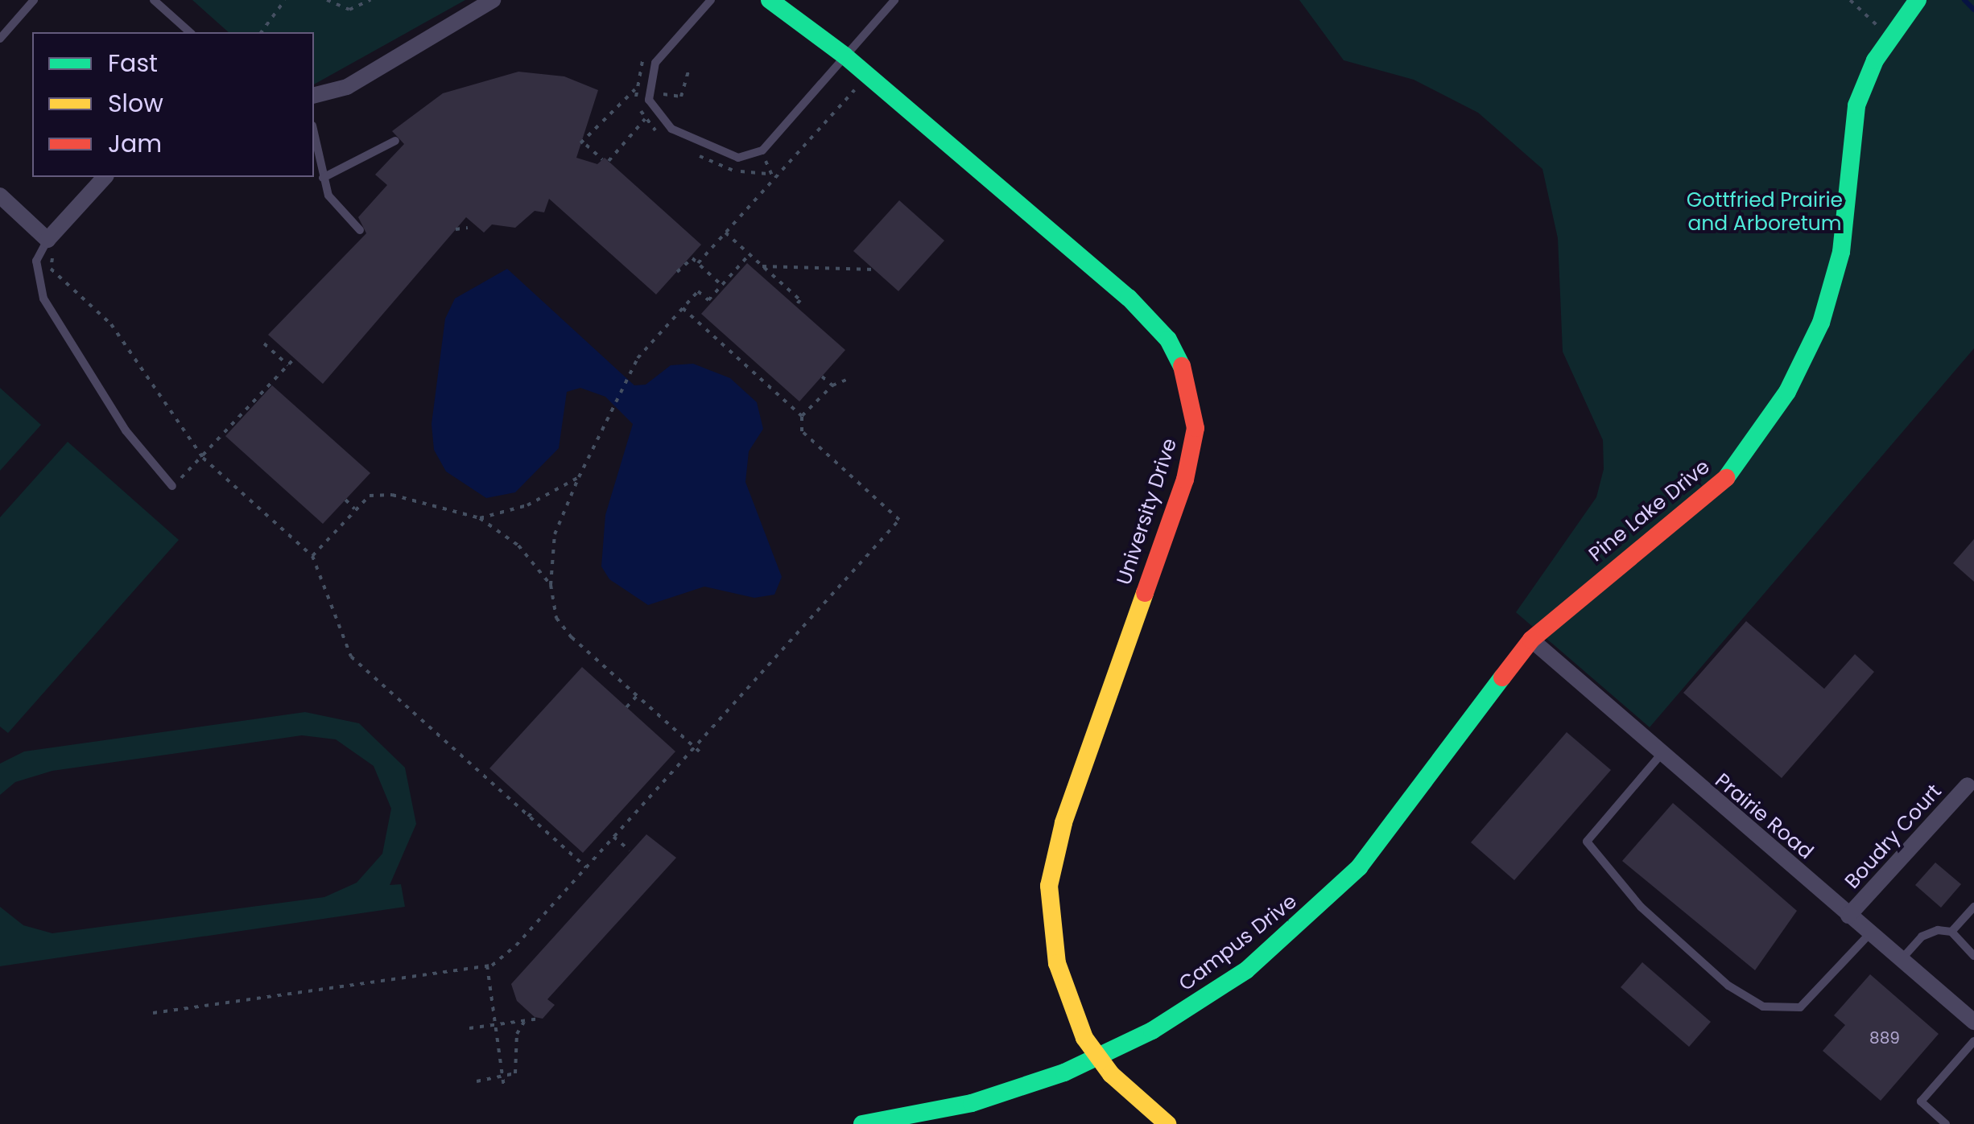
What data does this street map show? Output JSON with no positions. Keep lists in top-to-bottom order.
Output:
{
  "streets": {
    "street": [
      "Pine Lake Drive",
      "University Drive",
      "Prairie Road",
      "Boudry Court",
      "Campus Drive"
    ]
  },
  "crossings": [
    ["Pine Lake Drive", "Prairie Road"],
    ["Pine Lake Drive", "Campus Drive"],
    ["University Drive", "Campus Drive"],
    ["Prairie Road", "Boudry Court"],
    ["Prairie Road", "Campus Drive"]
  ],
  "parks": ["Gottfried Prairie and Arboretum"],
  "house_numbers": ["889"],
  "legend": ["Fast", "Slow", "Jam"]
}
